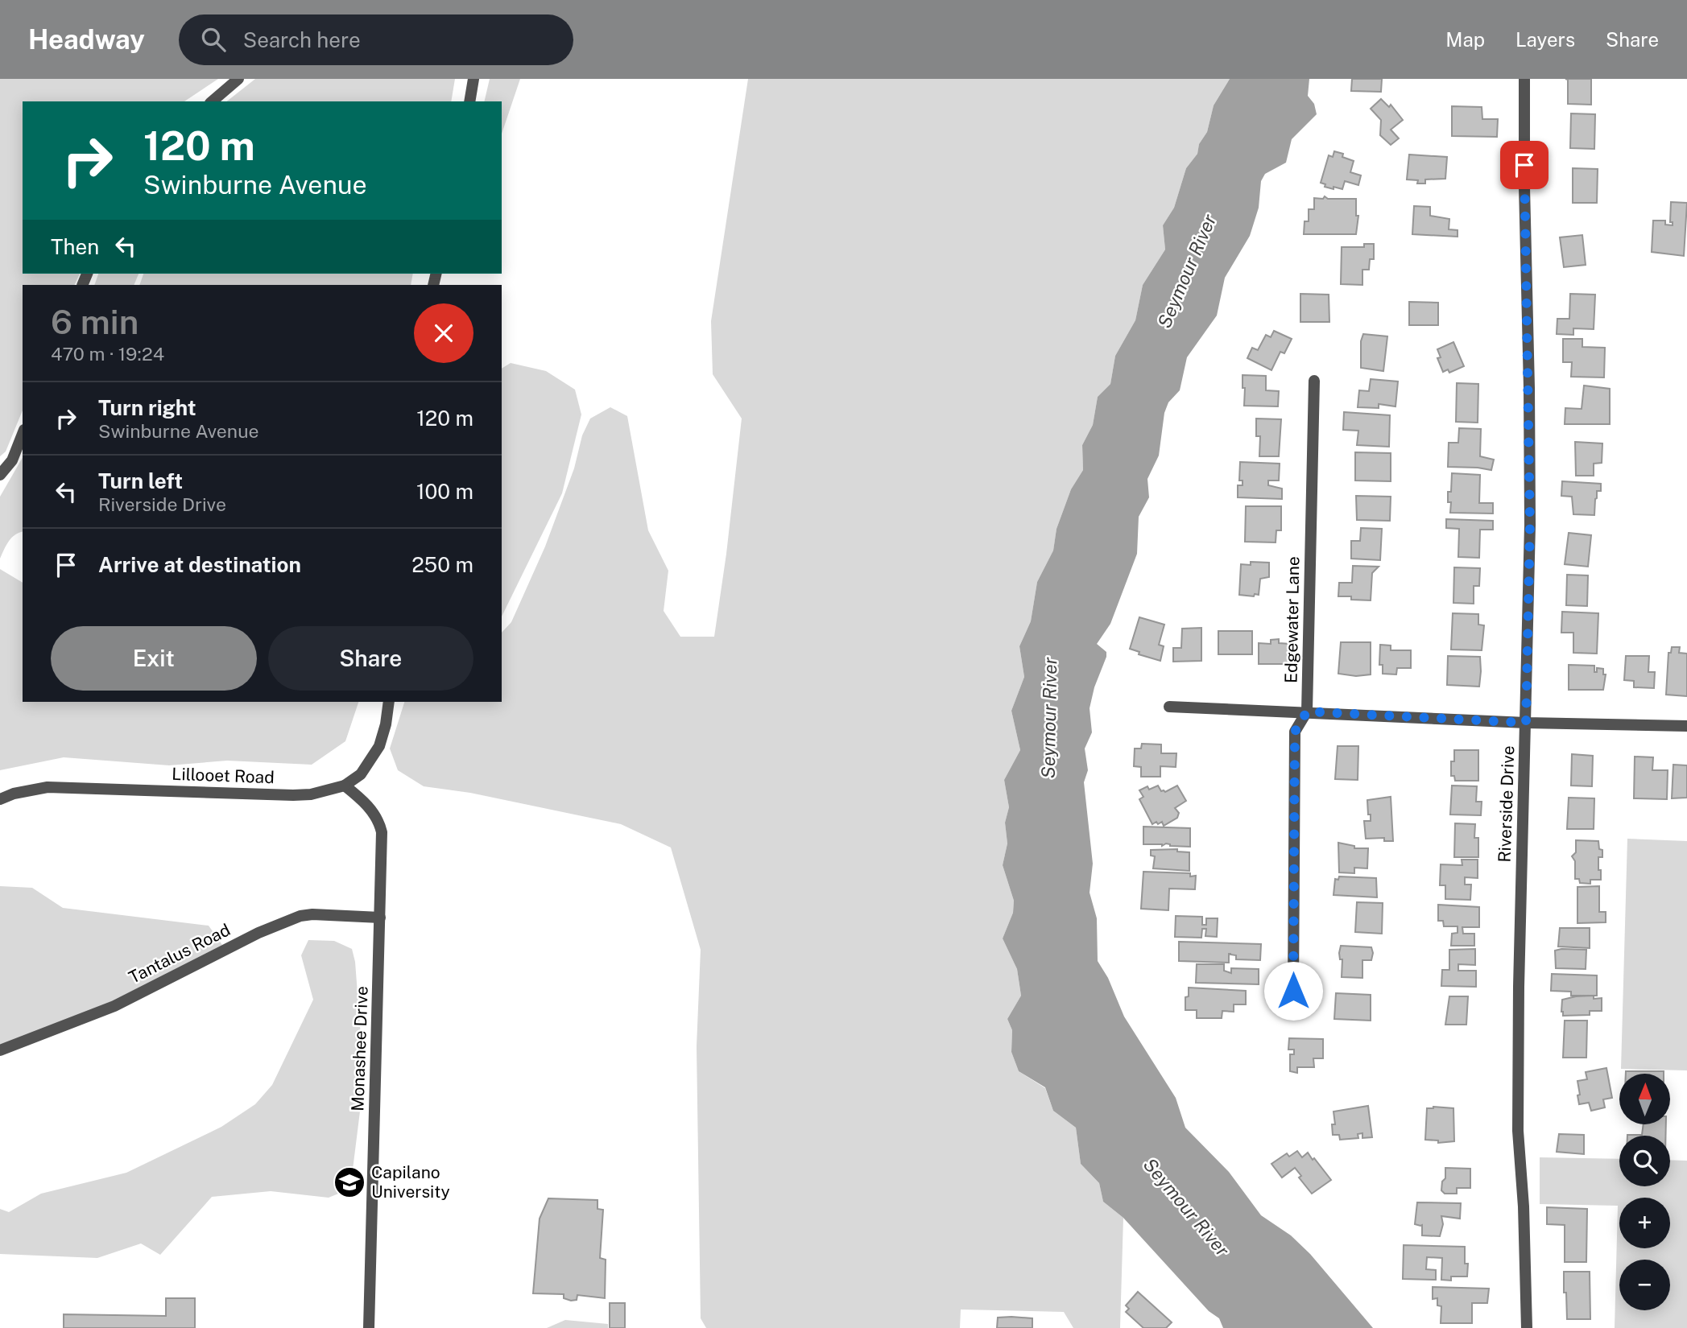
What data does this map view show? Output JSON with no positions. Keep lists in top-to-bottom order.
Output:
{
  "streets": {
    "street": [
      "Edgewater Lane",
      "Lillooet Road",
      "Riverside Drive",
      "Tantalus Road",
      "Monashee Drive"
    ]
  },
  "crossings": [
    ["Lillooet Road", "Monashee Drive"],
    ["Tantalus Road", "Monashee Drive"]
  ],
  "water": ["Seymour River"],
  "places": {
    "school or university": ["Capilano University"]
  },
  "north": "top",
  "page": {
    "header": "Headway",
    "search": "Search here",
    "nav": ["Map", "Layers", "Share"],
    "turn": ["120 m", "Swinburne Avenue"],
    "then": "Then",
    "heading": ["6 min", "470 m · 19:24"],
    "list": [
      {
        "name": "Turn right",
        "note": "Swinburne Avenue",
        "value": "120 m"
      },
      {
        "name": "Turn left",
        "note": "Riverside Drive",
        "value": "100 m"
      },
      {
        "name": "Arrive at destination",
        "value": "250 m"
      }
    ],
    "buttons": ["Exit", "Share"],
    "map_buttons": ["+", "−"]
  }
}
